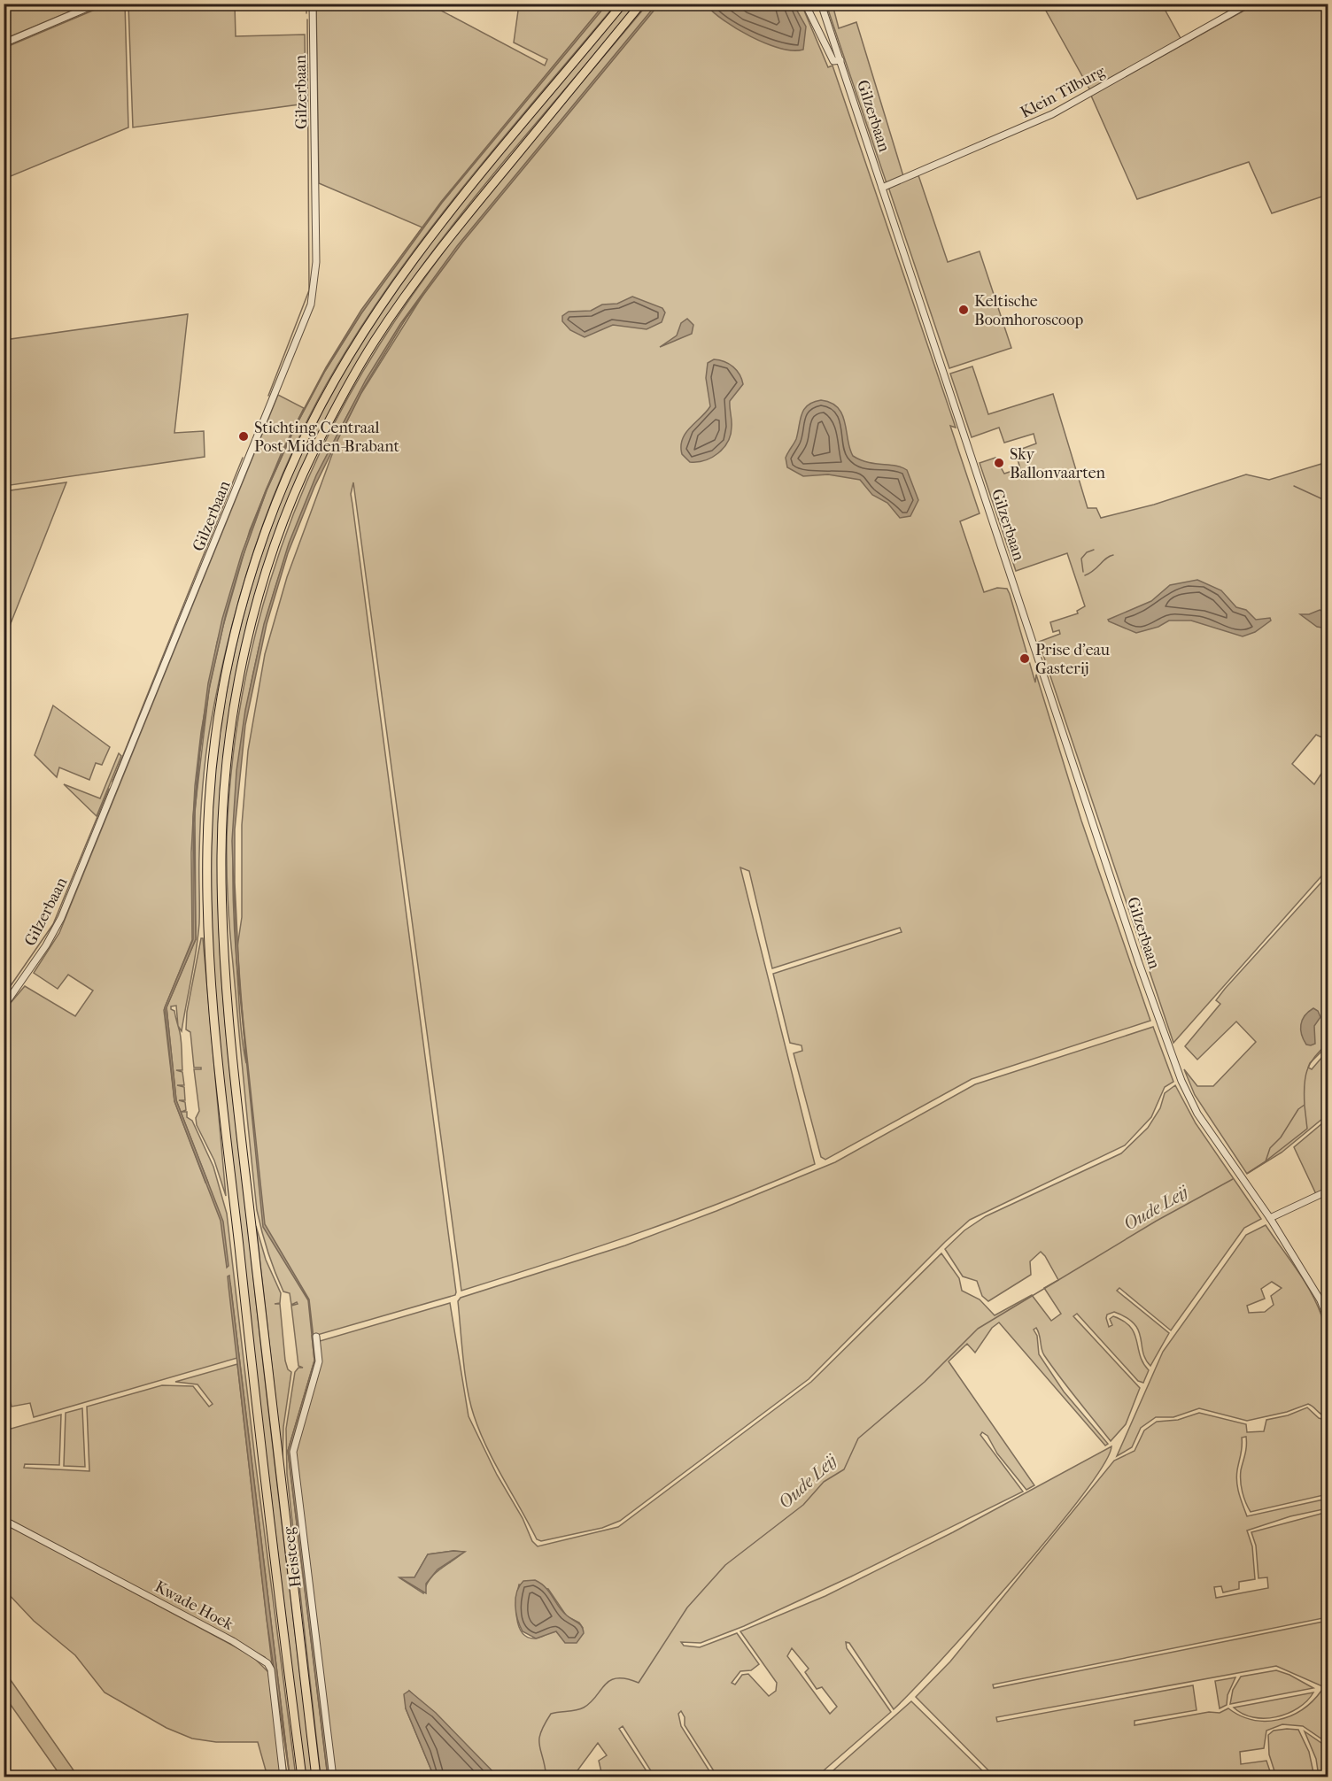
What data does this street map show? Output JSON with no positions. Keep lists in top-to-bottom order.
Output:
{
  "streets": {
    "street": [
      "Gilzerbaan",
      "Klein Tilburg",
      "Heisteeg",
      "Kwade Hoek"
    ]
  },
  "crossings": [
    ["Gilzerbaan", "Klein Tilburg"]
  ],
  "water": ["Oude Leij"],
  "places": [
    "Keltische Boomhoroscoop",
    "Stichting Centraal Post Midden-Brabant",
    "Sky Ballonvaarten",
    "Prise d'eau Gasterij"
  ]
}
